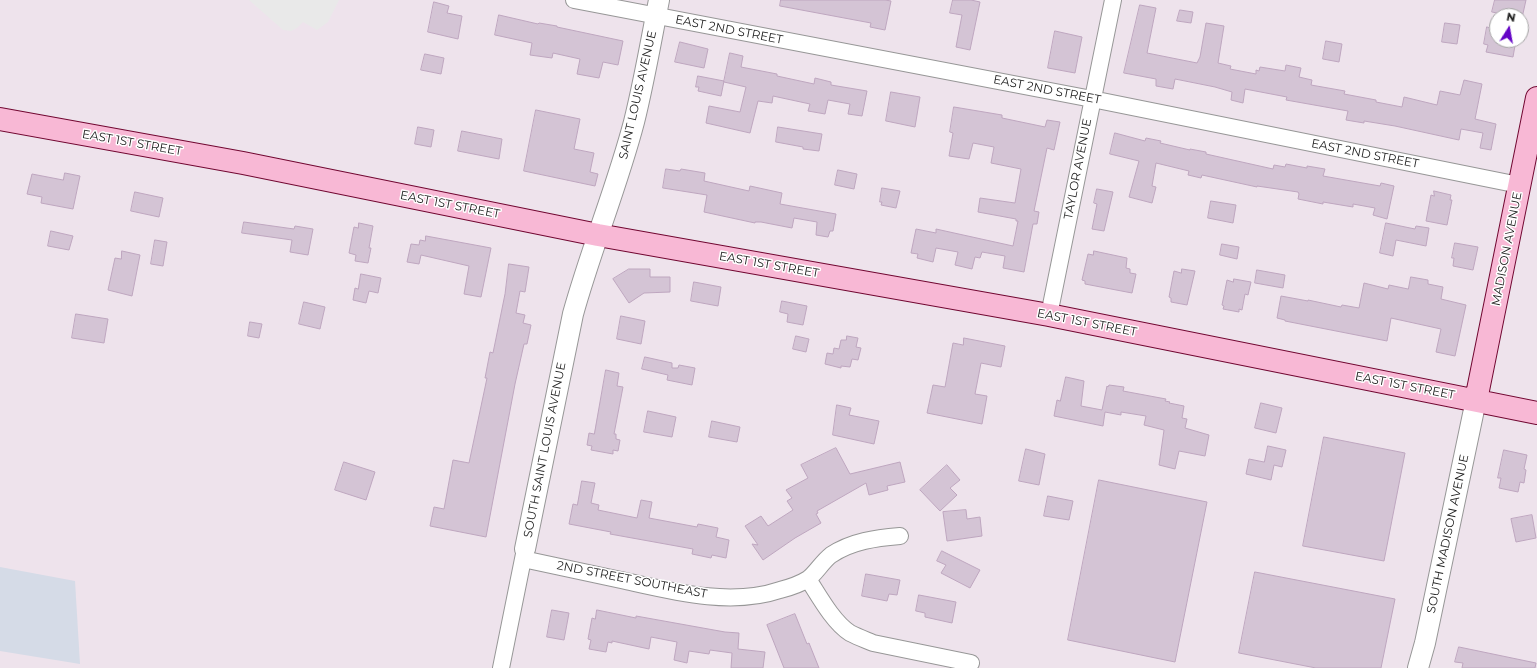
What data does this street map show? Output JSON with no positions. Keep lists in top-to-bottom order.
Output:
{
  "streets": {
    "main road": ["EAST 1ST STREET", "MADISON AVENUE"],
    "street": [
      "EAST 2ND STREET",
      "SAINT LOUIS AVENUE",
      "TAYLOR AVENUE",
      "SOUTH SAINT LOUIS AVENUE",
      "SOUTH MADISON AVENUE",
      "2ND STREET SOUTHEAST"
    ]
  },
  "crossings": [
    ["EAST 2ND STREET", "SAINT LOUIS AVENUE"],
    ["EAST 2ND STREET", "TAYLOR AVENUE"],
    ["EAST 2ND STREET", "MADISON AVENUE"],
    ["SAINT LOUIS AVENUE", "EAST 1ST STREET"],
    ["SAINT LOUIS AVENUE", "SOUTH SAINT LOUIS AVENUE"],
    ["EAST 1ST STREET", "TAYLOR AVENUE"],
    ["EAST 1ST STREET", "MADISON AVENUE"],
    ["EAST 1ST STREET", "SOUTH SAINT LOUIS AVENUE"],
    ["EAST 1ST STREET", "SOUTH MADISON AVENUE"],
    ["MADISON AVENUE", "SOUTH MADISON AVENUE"],
    ["SOUTH SAINT LOUIS AVENUE", "2ND STREET SOUTHEAST"]
  ],
  "north": "top"
}
